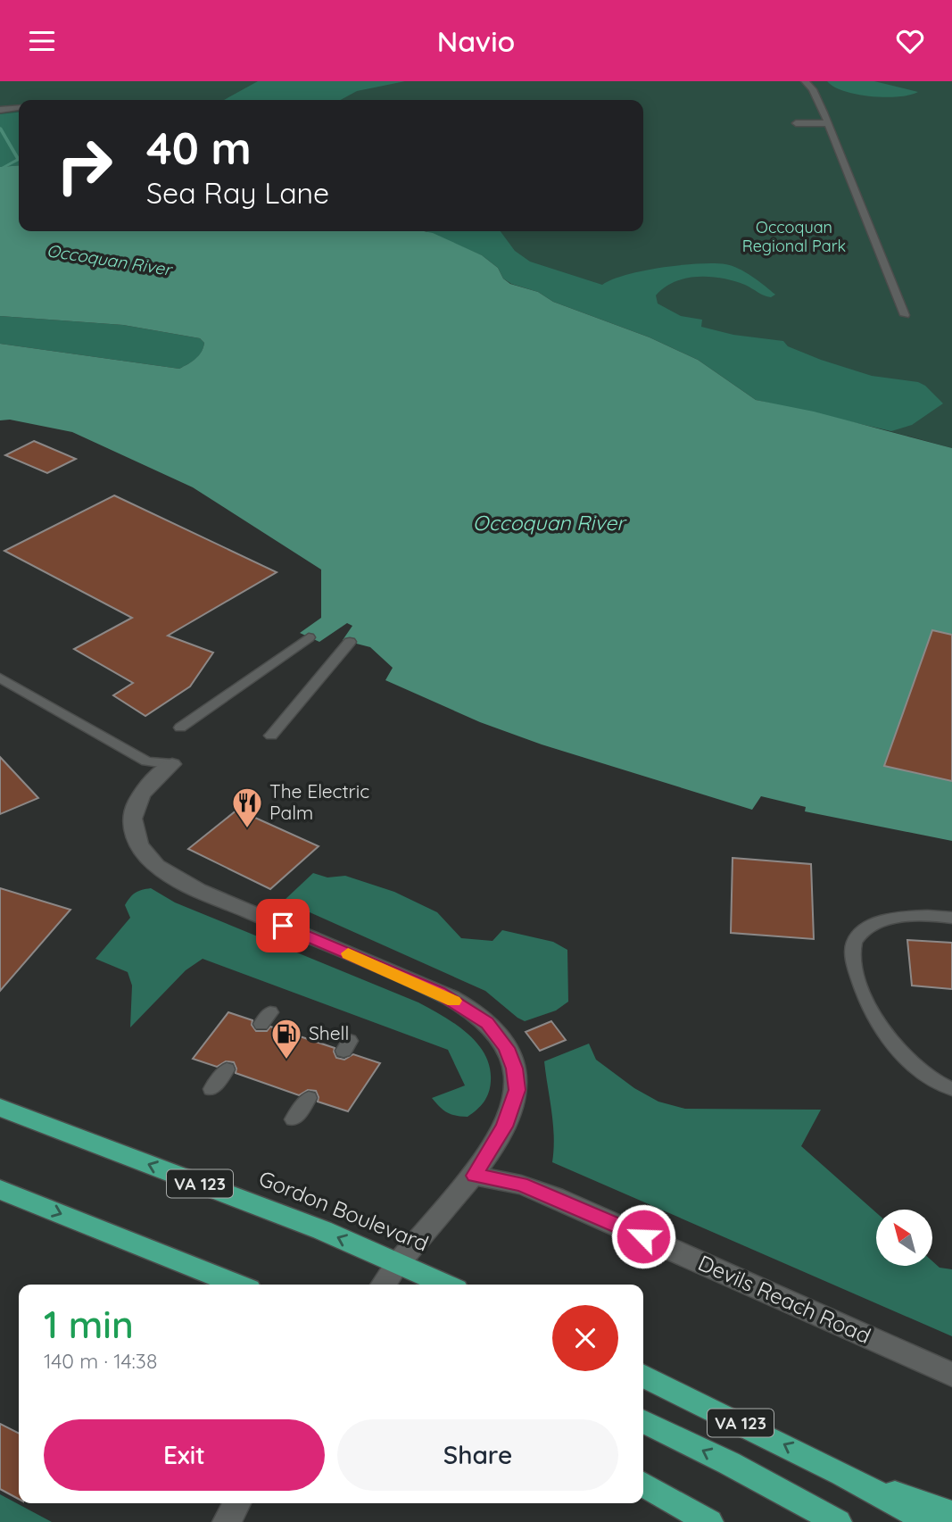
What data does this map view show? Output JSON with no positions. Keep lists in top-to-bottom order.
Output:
{
  "streets": {
    "highway": ["VA 123", "Gordon Boulevard"],
    "street": ["Devils Reach Road"]
  },
  "water": ["Occoquan River"],
  "parks": ["Occoquan Regional Park"],
  "places": {
    "restaurant": ["The Electric Palm"],
    "fuel station": ["Shell"]
  },
  "north": "top left",
  "page": {
    "header": "Navio",
    "turn": ["40 m", "Sea Ray Lane"],
    "heading": ["1 min", "140 m · 14:38"],
    "buttons": ["Exit", "Share"]
  }
}
